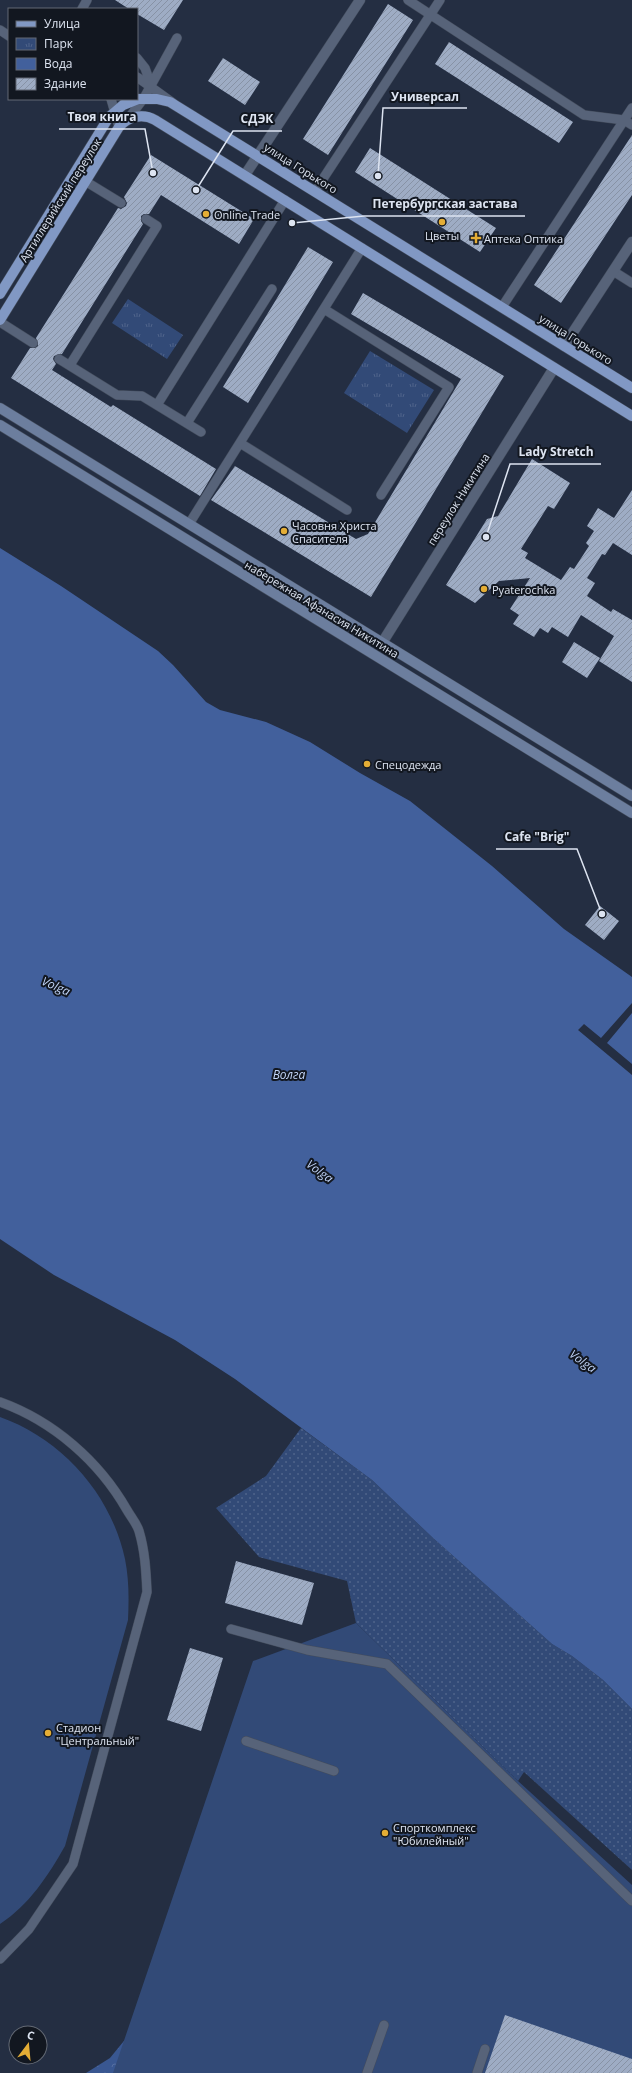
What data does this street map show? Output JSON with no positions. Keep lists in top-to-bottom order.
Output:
{
  "streets": {
    "main road": ["улица Горького", "Артиллерийский переулок", "набережная Афанасия Никитина"],
    "street": ["переулок Никитина"]
  },
  "crossings": [
    ["переулок Никитина", "набережная Афанасия Никитина"]
  ],
  "water": ["Volga", "Волга"],
  "places": {
    "other": [
      "Твоя книга",
      "Универсал",
      "СДЭК",
      "Online Trade",
      "Цветы",
      "Петербургская застава",
      "Часовня Христа Спасителя",
      "Lady Stretch",
      "Pyaterochka",
      "Спецодежда",
      "Cafe \"Brig\"",
      "Стадион \"Центральный\"",
      "Спорткомплекс \"Юбилейный\""
    ],
    "health": ["Аптека Оптика"]
  },
  "legend": [
    "Улица",
    "Парк",
    "Вода",
    "Здание"
  ],
  "north": "top"
}
